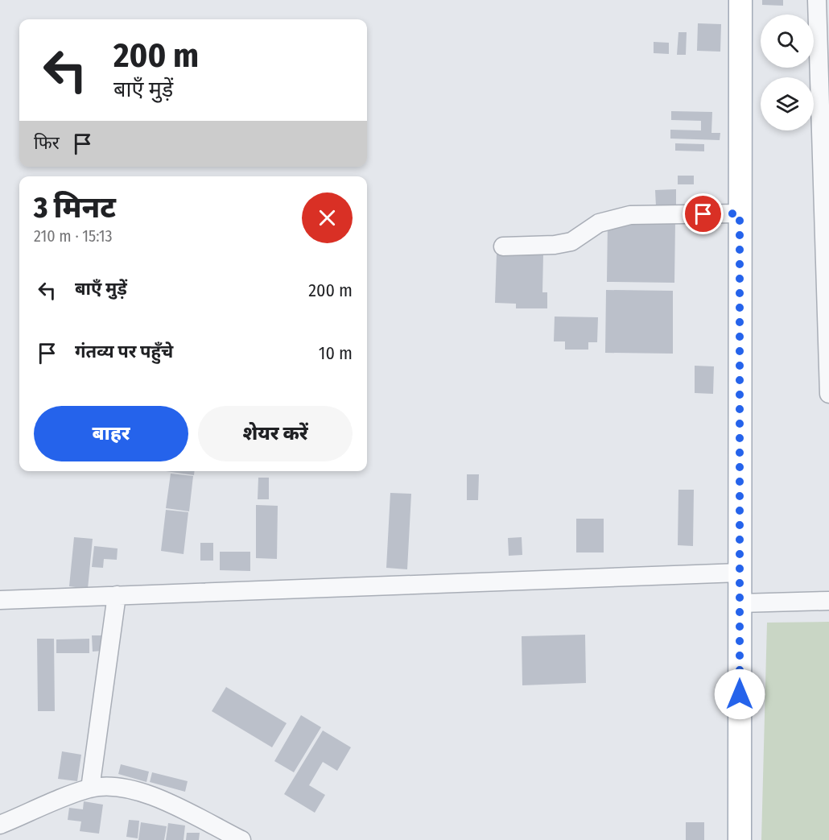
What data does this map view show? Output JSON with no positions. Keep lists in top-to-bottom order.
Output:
{
  "page": {
    "turn": ["200 m", "बाएँ मुड़ें"],
    "then": "फिर",
    "heading": ["3 मिनट", "210 m · 15:13"],
    "list": [
      {
        "name": "बाएँ मुड़ें",
        "value": "200 m"
      },
      {
        "name": "गंतव्य पर पहुँचे",
        "value": "10 m"
      }
    ],
    "buttons": ["बाहर", "शेयर करें"]
  }
}
